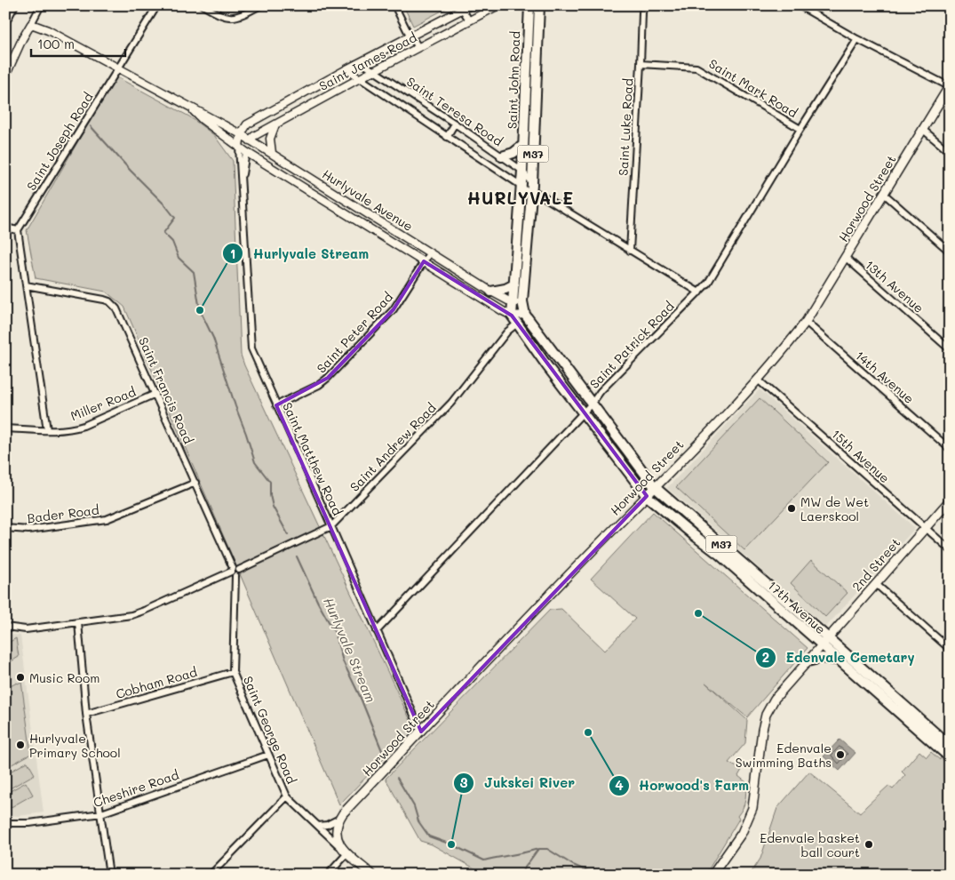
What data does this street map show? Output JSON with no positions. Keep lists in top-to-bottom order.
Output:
{
  "streets": {
    "main road": [
      "Saint John Road",
      "M37",
      "Horwood Street",
      "Hurlyvale Avenue",
      "2nd Street",
      "17th Avenue"
    ],
    "street": [
      "Saint James Road",
      "Saint Mark Road",
      "Saint Teresa Road",
      "Saint Luke Road",
      "Saint Joseph Road",
      "13th Avenue",
      "Saint Peter Road",
      "Saint Patrick Road",
      "14th Avenue",
      "Saint Francis Road",
      "Miller Road",
      "Saint Andrew Road",
      "15th Avenue",
      "Saint Matthew Road",
      "Bader Road",
      "Cobham Road",
      "Saint George Road",
      "Cheshire Road"
    ]
  },
  "crossings": [
    ["Saint James Road", "Saint Teresa Road"],
    ["Saint James Road", "Hurlyvale Avenue"],
    ["Saint James Road", "Saint Matthew Road"],
    ["Saint John Road", "Saint Teresa Road"],
    ["Saint John Road", "M37"],
    ["Saint John Road", "Hurlyvale Avenue"],
    ["Saint John Road", "Saint Andrew Road"],
    ["Saint Mark Road", "Saint Luke Road"],
    ["Saint Mark Road", "Saint Patrick Road"],
    ["Saint Teresa Road", "Saint Luke Road"],
    ["Saint Teresa Road", "Saint Patrick Road"],
    ["Saint Joseph Road", "Hurlyvale Avenue"],
    ["M37", "Horwood Street"],
    ["M37", "Saint Patrick Road"],
    ["M37", "17th Avenue"],
    ["Horwood Street", "Hurlyvale Avenue"],
    ["Horwood Street", "13th Avenue"],
    ["Horwood Street", "14th Avenue"],
    ["Horwood Street", "15th Avenue"],
    ["Horwood Street", "Saint Matthew Road"],
    ["Horwood Street", "17th Avenue"],
    ["Hurlyvale Avenue", "Saint Peter Road"],
    ["Hurlyvale Avenue", "Saint Patrick Road"],
    ["Hurlyvale Avenue", "Saint Andrew Road"],
    ["Hurlyvale Avenue", "Saint Matthew Road"],
    ["Hurlyvale Avenue", "17th Avenue"],
    ["Saint Peter Road", "Saint Matthew Road"],
    ["Saint Patrick Road", "Saint Matthew Road"],
    ["Saint Francis Road", "Miller Road"],
    ["Saint Francis Road", "Saint Andrew Road"],
    ["Saint Francis Road", "Bader Road"],
    ["Saint Francis Road", "Saint George Road"],
    ["Saint Andrew Road", "Saint Matthew Road"],
    ["Saint Andrew Road", "Saint George Road"],
    ["15th Avenue", "2nd Street"],
    ["2nd Street", "17th Avenue"],
    ["Cobham Road", "Saint George Road"],
    ["Saint George Road", "Cheshire Road"]
  ],
  "districts": ["HURLYVALE"],
  "water": ["Hurlyvale Stream"],
  "places": [
    "Hurlyvale Stream",
    "MW de Wet Laerskool",
    "Edenvale Cemetary",
    "Music Room",
    "Horwood's Farm",
    "Hurlyvale Primary School",
    "Edenvale Swimming Baths",
    "Jukskei River",
    "Edenvale basket ball court"
  ],
  "scale_bar": "100 m"
}
